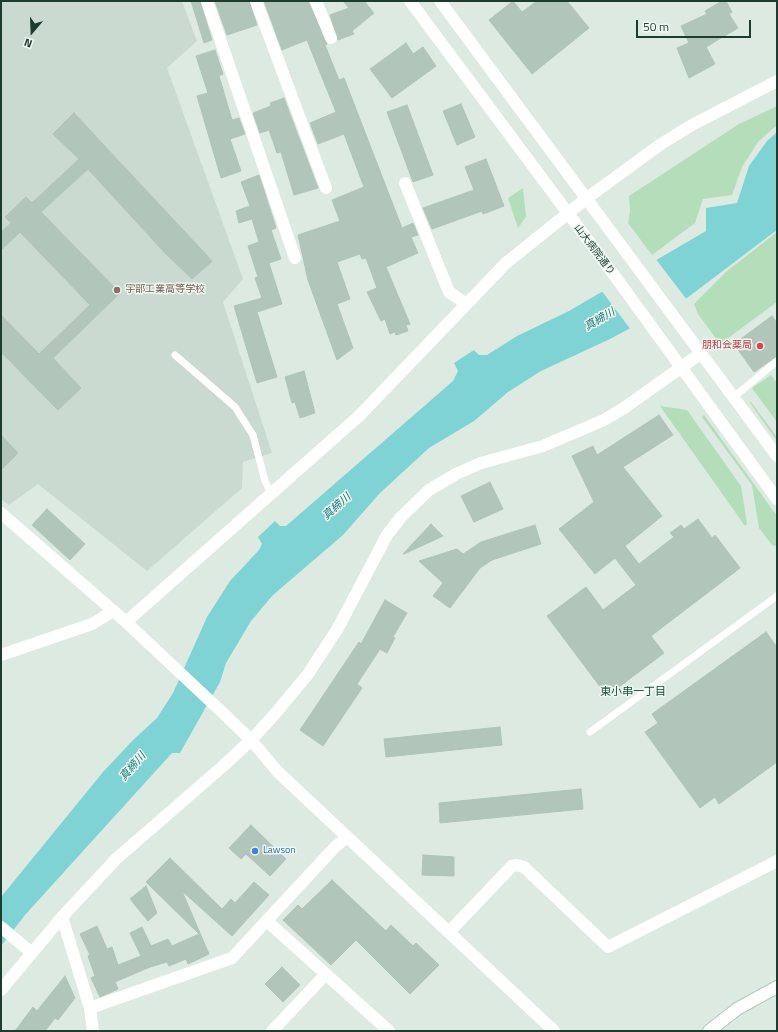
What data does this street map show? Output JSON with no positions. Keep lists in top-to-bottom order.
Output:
{
  "streets": {
    "street": ["山大病院通り"]
  },
  "districts": ["東小串一丁目"],
  "water": ["真締川"],
  "places": ["宇部工業高等学校", "朋和会薬局", "Lawson"],
  "scale_bar": "50 m",
  "north": "bottom"
}
